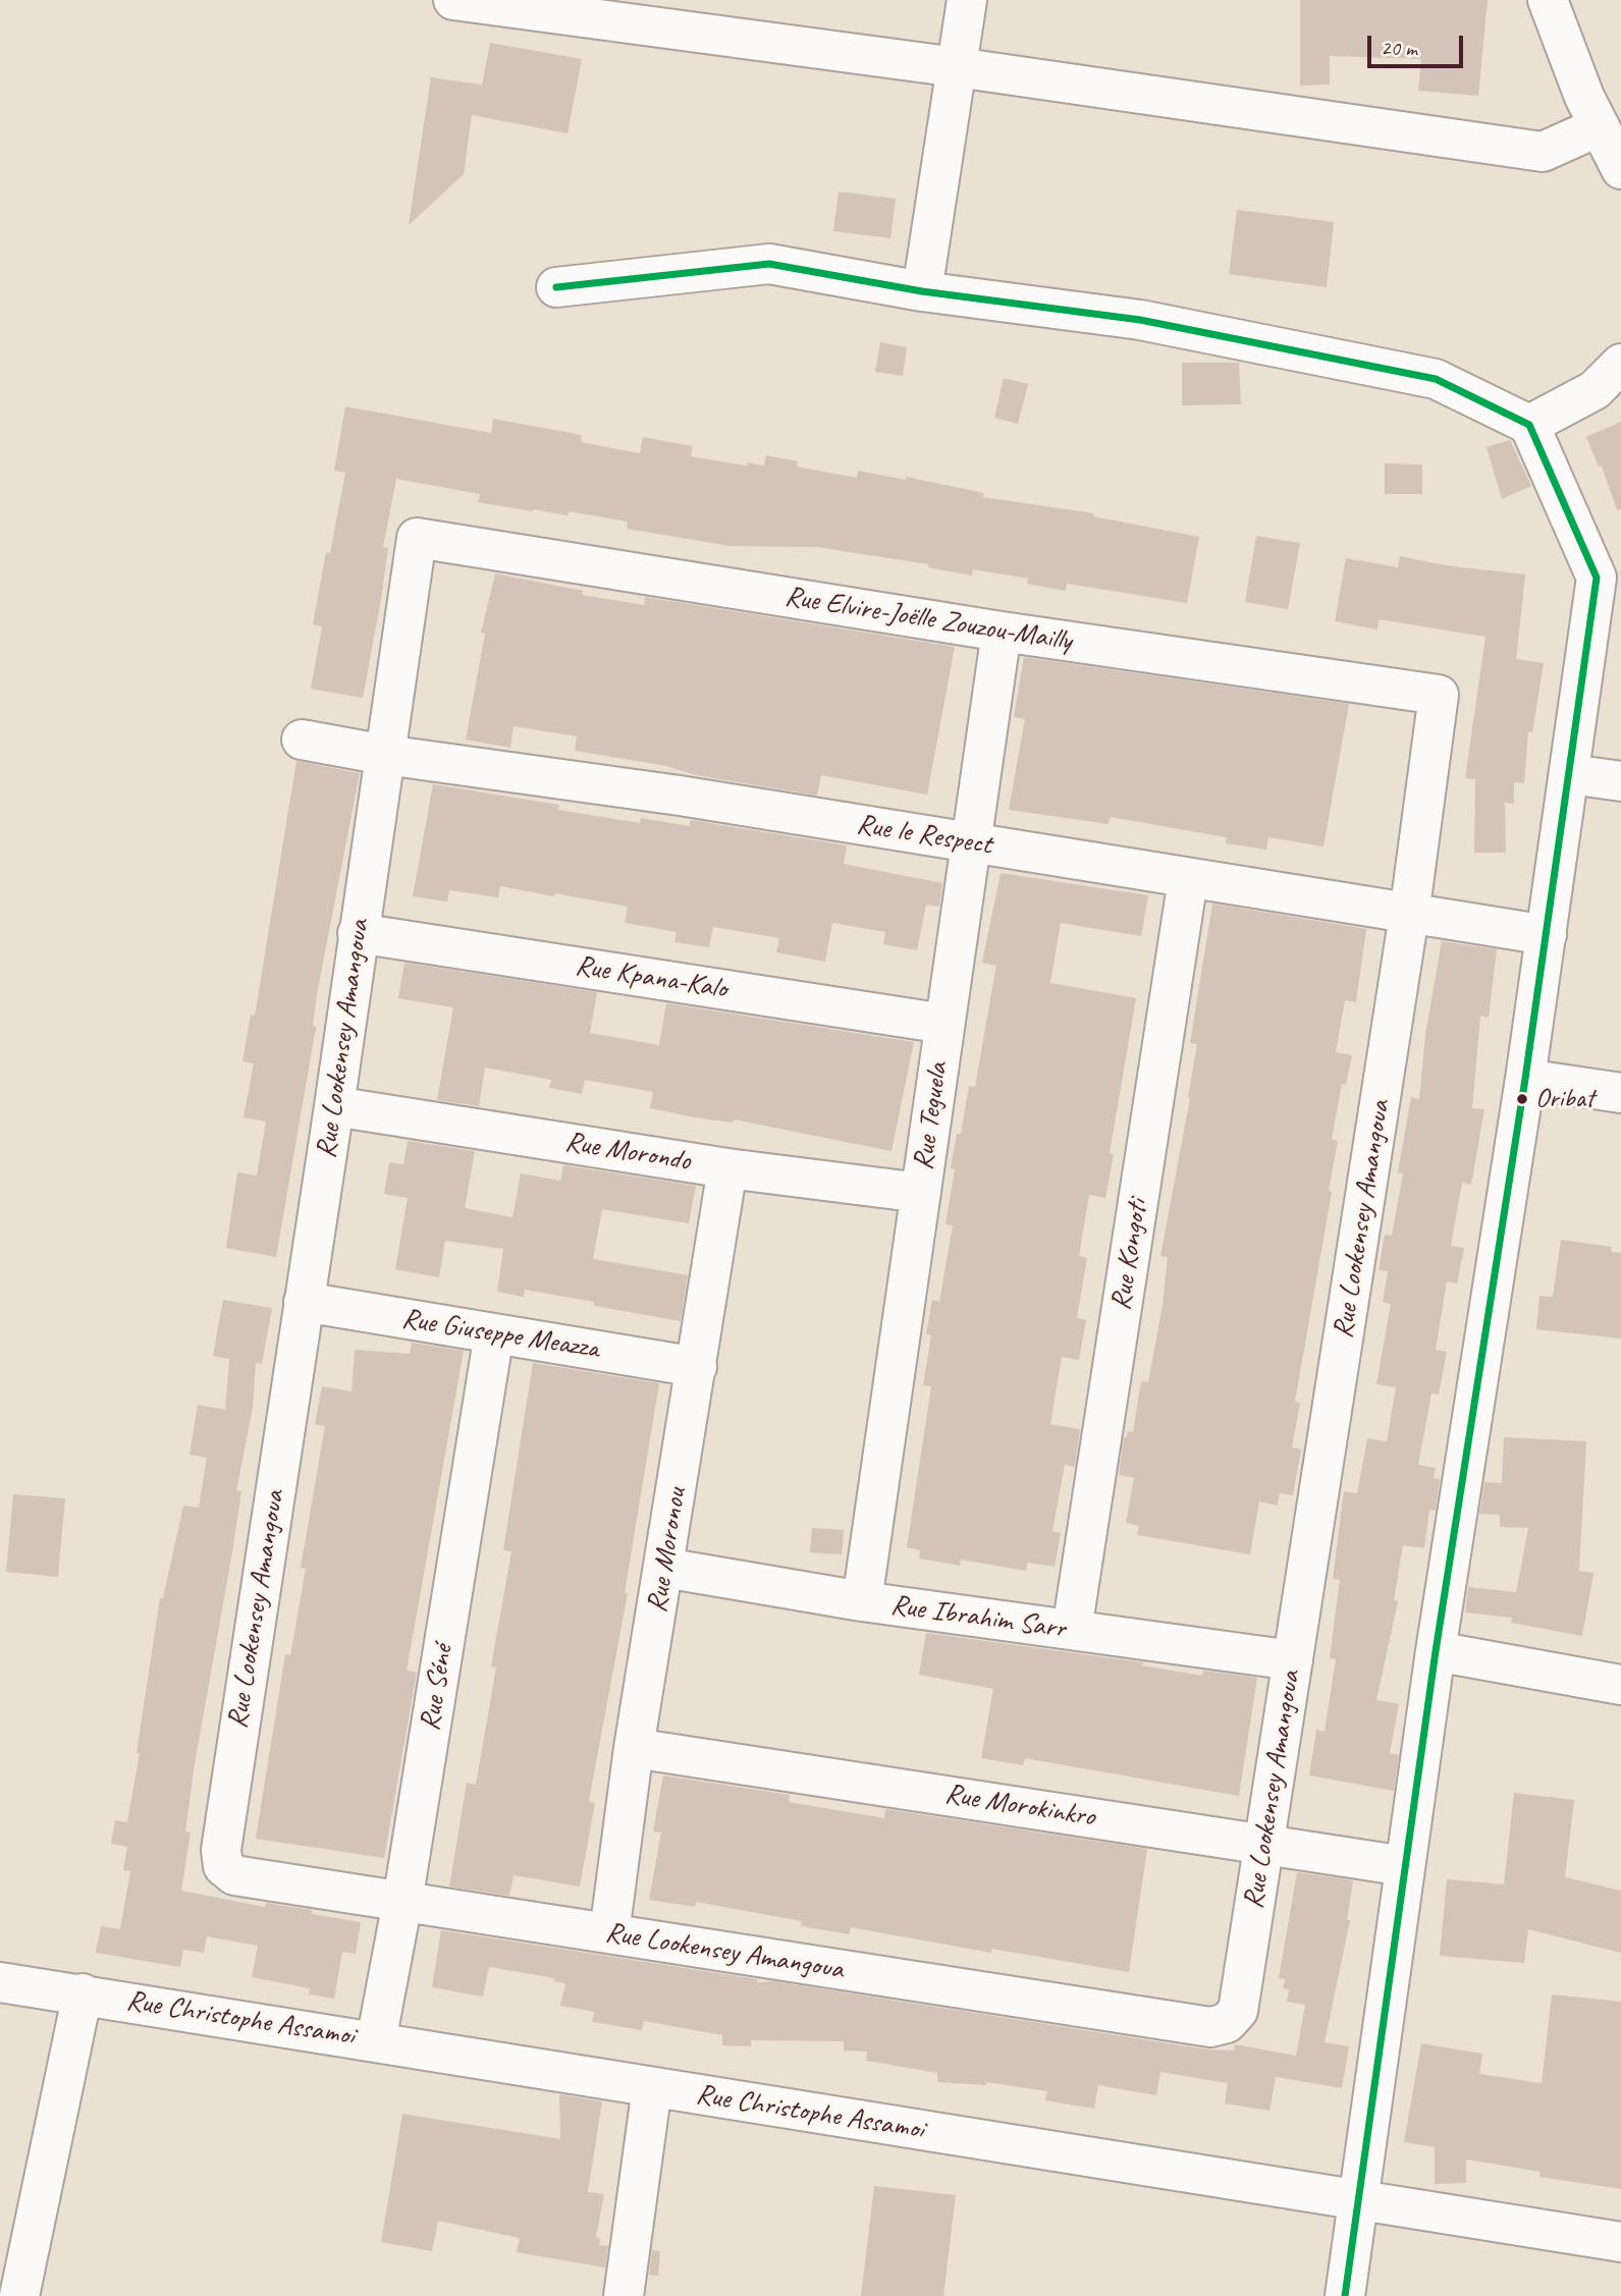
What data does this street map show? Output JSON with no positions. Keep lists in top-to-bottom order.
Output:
{
  "streets": {
    "street": [
      "Rue Elvire-Joëlle Zouzou-Mailly",
      "Rue le Respect",
      "Rue Kpana-Kalo",
      "Rue Lookensey Amangoua",
      "Rue Teguela",
      "Rue Morondo",
      "Rue Kongoti",
      "Rue Giuseppe Meazza",
      "Rue Moronou",
      "Rue Ibrahim Sarr",
      "Rue Séné",
      "Rue Morokinkro",
      "Rue Christophe Assamoi"
    ]
  },
  "crossings": [
    ["Rue Elvire-Joëlle Zouzou-Mailly", "Rue le Respect"],
    ["Rue Elvire-Joëlle Zouzou-Mailly", "Rue Lookensey Amangoua"],
    ["Rue Elvire-Joëlle Zouzou-Mailly", "Rue Teguela"],
    ["Rue le Respect", "Rue Lookensey Amangoua"],
    ["Rue le Respect", "Rue Teguela"],
    ["Rue le Respect", "Rue Kongoti"],
    ["Rue Kpana-Kalo", "Rue Lookensey Amangoua"],
    ["Rue Kpana-Kalo", "Rue Teguela"],
    ["Rue Lookensey Amangoua", "Rue Morondo"],
    ["Rue Lookensey Amangoua", "Rue Giuseppe Meazza"],
    ["Rue Lookensey Amangoua", "Rue Moronou"],
    ["Rue Lookensey Amangoua", "Rue Ibrahim Sarr"],
    ["Rue Lookensey Amangoua", "Rue Séné"],
    ["Rue Lookensey Amangoua", "Rue Morokinkro"],
    ["Rue Teguela", "Rue Morondo"],
    ["Rue Teguela", "Rue Ibrahim Sarr"],
    ["Rue Morondo", "Rue Moronou"],
    ["Rue Kongoti", "Rue Ibrahim Sarr"],
    ["Rue Giuseppe Meazza", "Rue Moronou"],
    ["Rue Giuseppe Meazza", "Rue Séné"],
    ["Rue Moronou", "Rue Ibrahim Sarr"],
    ["Rue Moronou", "Rue Morokinkro"],
    ["Rue Séné", "Rue Christophe Assamoi"]
  ],
  "places": ["Oribat"],
  "scale_bar": "20 m"
}
